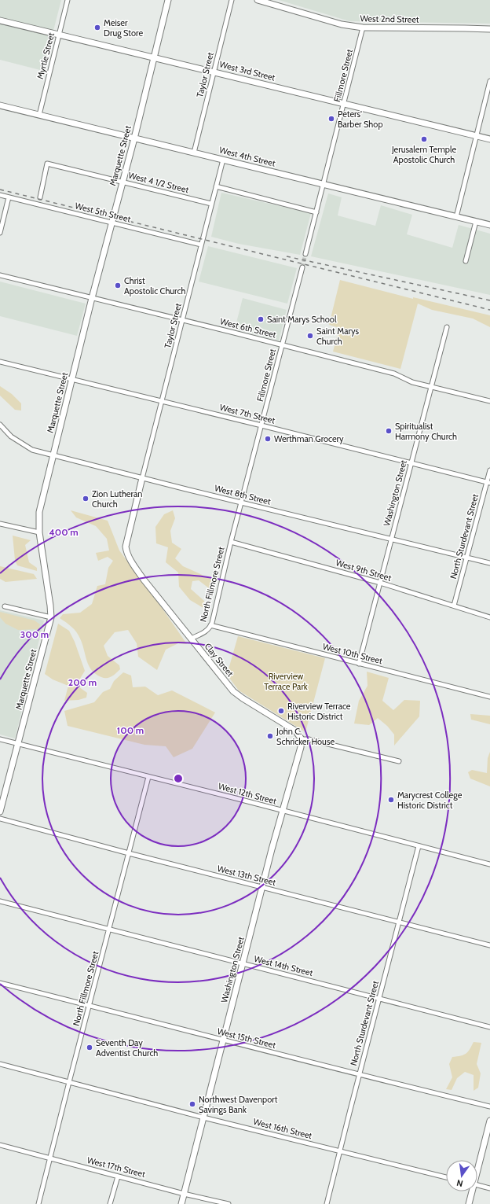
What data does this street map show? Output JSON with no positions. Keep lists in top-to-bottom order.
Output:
{
  "streets": {
    "street": [
      "West 2nd Street",
      "Myrtle Street",
      "West 3rd Street",
      "Taylor Street",
      "Fillmore Street",
      "Marquette Street",
      "West 4th Street",
      "West 4 1/2 Street",
      "West 5th Street",
      "West 6th Street",
      "West 7th Street",
      "Washington Street",
      "West 8th Street",
      "North Sturdevant Street",
      "West 9th Street",
      "North Fillmore Street",
      "West 10th Street",
      "Clay Street",
      "West 12th Street",
      "West 13th Street",
      "West 14th Street",
      "West 15th Street",
      "West 16th Street",
      "West 17th Street"
    ]
  },
  "crossings": [
    ["West 2nd Street", "Fillmore Street"],
    ["Myrtle Street", "West 3rd Street"],
    ["Myrtle Street", "West 4th Street"],
    ["West 3rd Street", "Taylor Street"],
    ["West 3rd Street", "Fillmore Street"],
    ["West 3rd Street", "Marquette Street"],
    ["Taylor Street", "West 4th Street"],
    ["Taylor Street", "West 4 1/2 Street"],
    ["Taylor Street", "West 5th Street"],
    ["Taylor Street", "West 6th Street"],
    ["Taylor Street", "West 7th Street"],
    ["Taylor Street", "West 8th Street"],
    ["Taylor Street", "Clay Street"],
    ["Fillmore Street", "West 4th Street"],
    ["Fillmore Street", "West 6th Street"],
    ["Fillmore Street", "West 7th Street"],
    ["Fillmore Street", "West 8th Street"],
    ["Fillmore Street", "West 9th Street"],
    ["Fillmore Street", "North Fillmore Street"],
    ["Marquette Street", "West 4th Street"],
    ["Marquette Street", "West 4 1/2 Street"],
    ["Marquette Street", "West 5th Street"],
    ["Marquette Street", "West 6th Street"],
    ["Marquette Street", "West 7th Street"],
    ["Marquette Street", "West 8th Street"],
    ["Marquette Street", "West 12th Street"],
    ["West 6th Street", "Washington Street"],
    ["West 7th Street", "Washington Street"],
    ["West 7th Street", "North Sturdevant Street"],
    ["Washington Street", "West 8th Street"],
    ["Washington Street", "West 9th Street"],
    ["Washington Street", "West 10th Street"],
    ["Washington Street", "Clay Street"],
    ["Washington Street", "West 12th Street"],
    ["Washington Street", "West 13th Street"],
    ["Washington Street", "West 14th Street"],
    ["Washington Street", "West 15th Street"],
    ["Washington Street", "West 16th Street"],
    ["Washington Street", "West 17th Street"],
    ["West 8th Street", "North Sturdevant Street"],
    ["West 8th Street", "Clay Street"],
    ["North Sturdevant Street", "West 9th Street"],
    ["North Sturdevant Street", "West 12th Street"],
    ["North Sturdevant Street", "West 13th Street"],
    ["North Sturdevant Street", "West 14th Street"],
    ["North Sturdevant Street", "West 15th Street"],
    ["North Sturdevant Street", "West 16th Street"],
    ["West 9th Street", "North Fillmore Street"],
    ["North Fillmore Street", "West 10th Street"],
    ["North Fillmore Street", "Clay Street"],
    ["North Fillmore Street", "West 12th Street"],
    ["North Fillmore Street", "West 13th Street"],
    ["North Fillmore Street", "West 14th Street"],
    ["North Fillmore Street", "West 15th Street"],
    ["North Fillmore Street", "West 16th Street"],
    ["North Fillmore Street", "West 17th Street"]
  ],
  "parks": ["Riverview Terrace Park"],
  "places": [
    "Meiser Drug Store",
    "Peters' Barber Shop",
    "Jerusalem Temple Apostolic Church",
    "Christ Apostolic Church",
    "Saint Marys School",
    "Saint Marys Church",
    "Spiritualist Harmony Church",
    "Werthman Grocery",
    "Zion Lutheran Church",
    "Riverview Terrace Historic District",
    "John C. Schricker House",
    "Marycrest College Historic District",
    "Seventh Day Adventist Church",
    "Northwest Davenport Savings Bank"
  ],
  "north": "bottom",
  "rings": [
    "400 m",
    "300 m",
    "200 m",
    "100 m"
  ]
}
